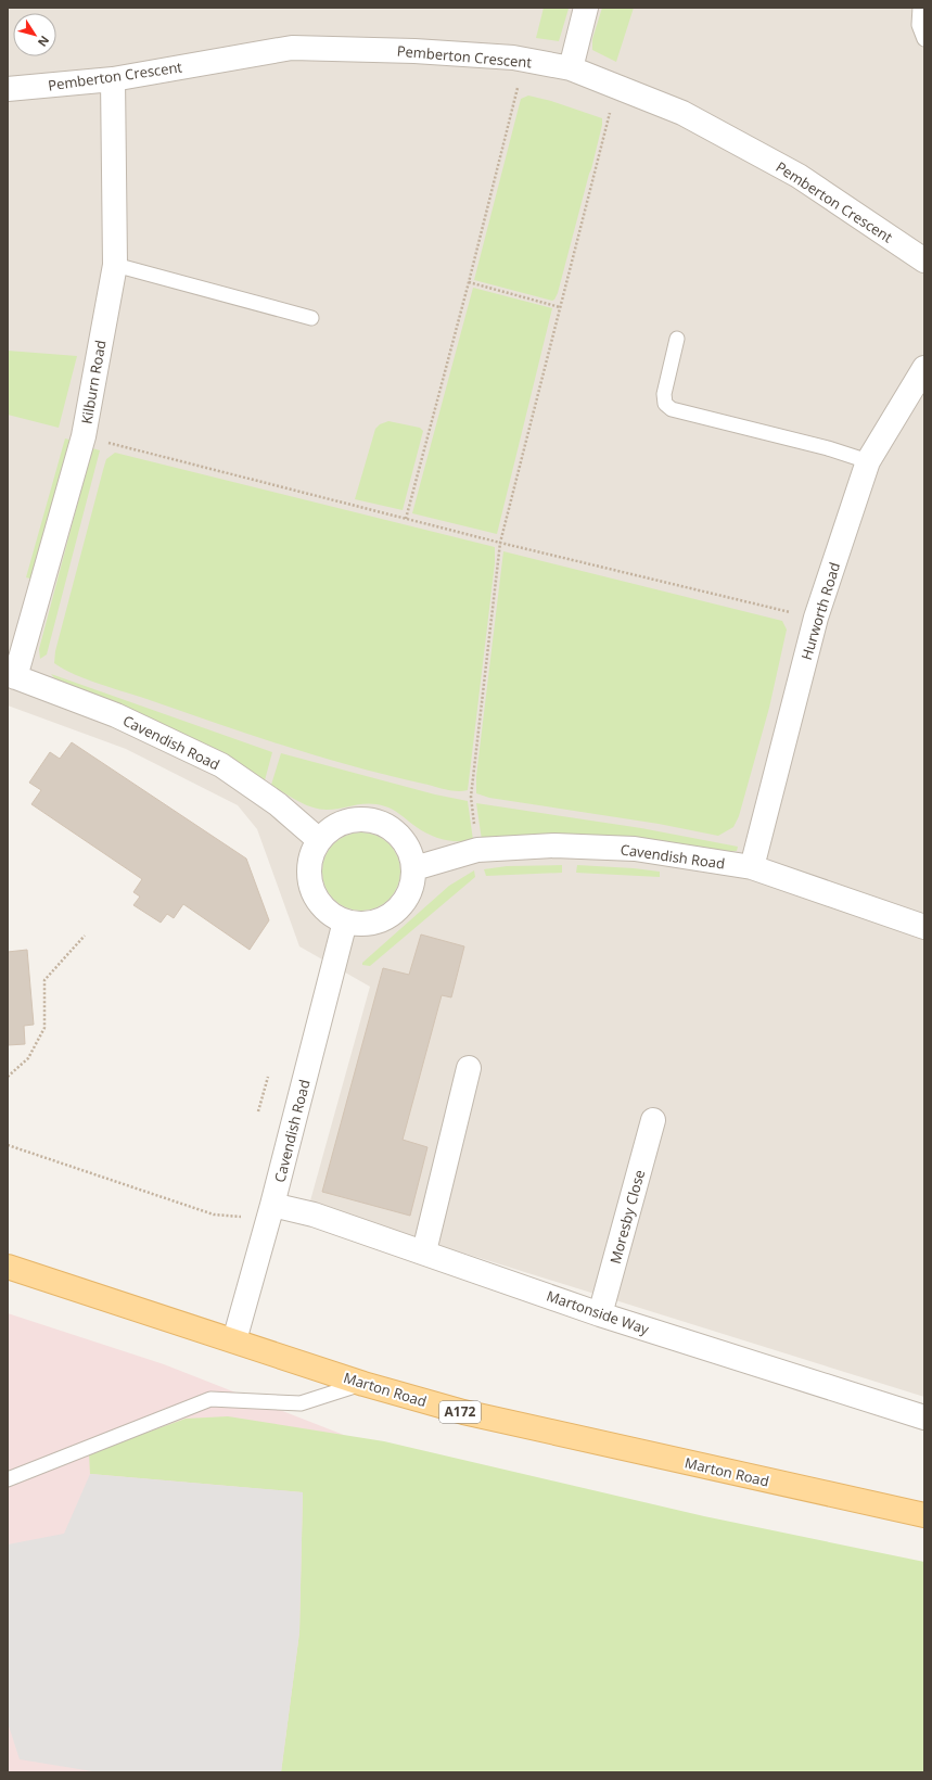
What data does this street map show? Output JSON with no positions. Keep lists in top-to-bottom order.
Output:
{
  "streets": {
    "main road": ["Marton Road", "A172"],
    "street": [
      "Pemberton Crescent",
      "Kilburn Road",
      "Hurworth Road",
      "Cavendish Road",
      "Moresby Close",
      "Martonside Way"
    ]
  },
  "crossings": [
    ["Pemberton Crescent", "Kilburn Road"],
    ["Kilburn Road", "Cavendish Road"],
    ["Hurworth Road", "Cavendish Road"],
    ["Cavendish Road", "Martonside Way"],
    ["Cavendish Road", "Marton Road"],
    ["Moresby Close", "Martonside Way"]
  ],
  "north": "bottom right"
}
